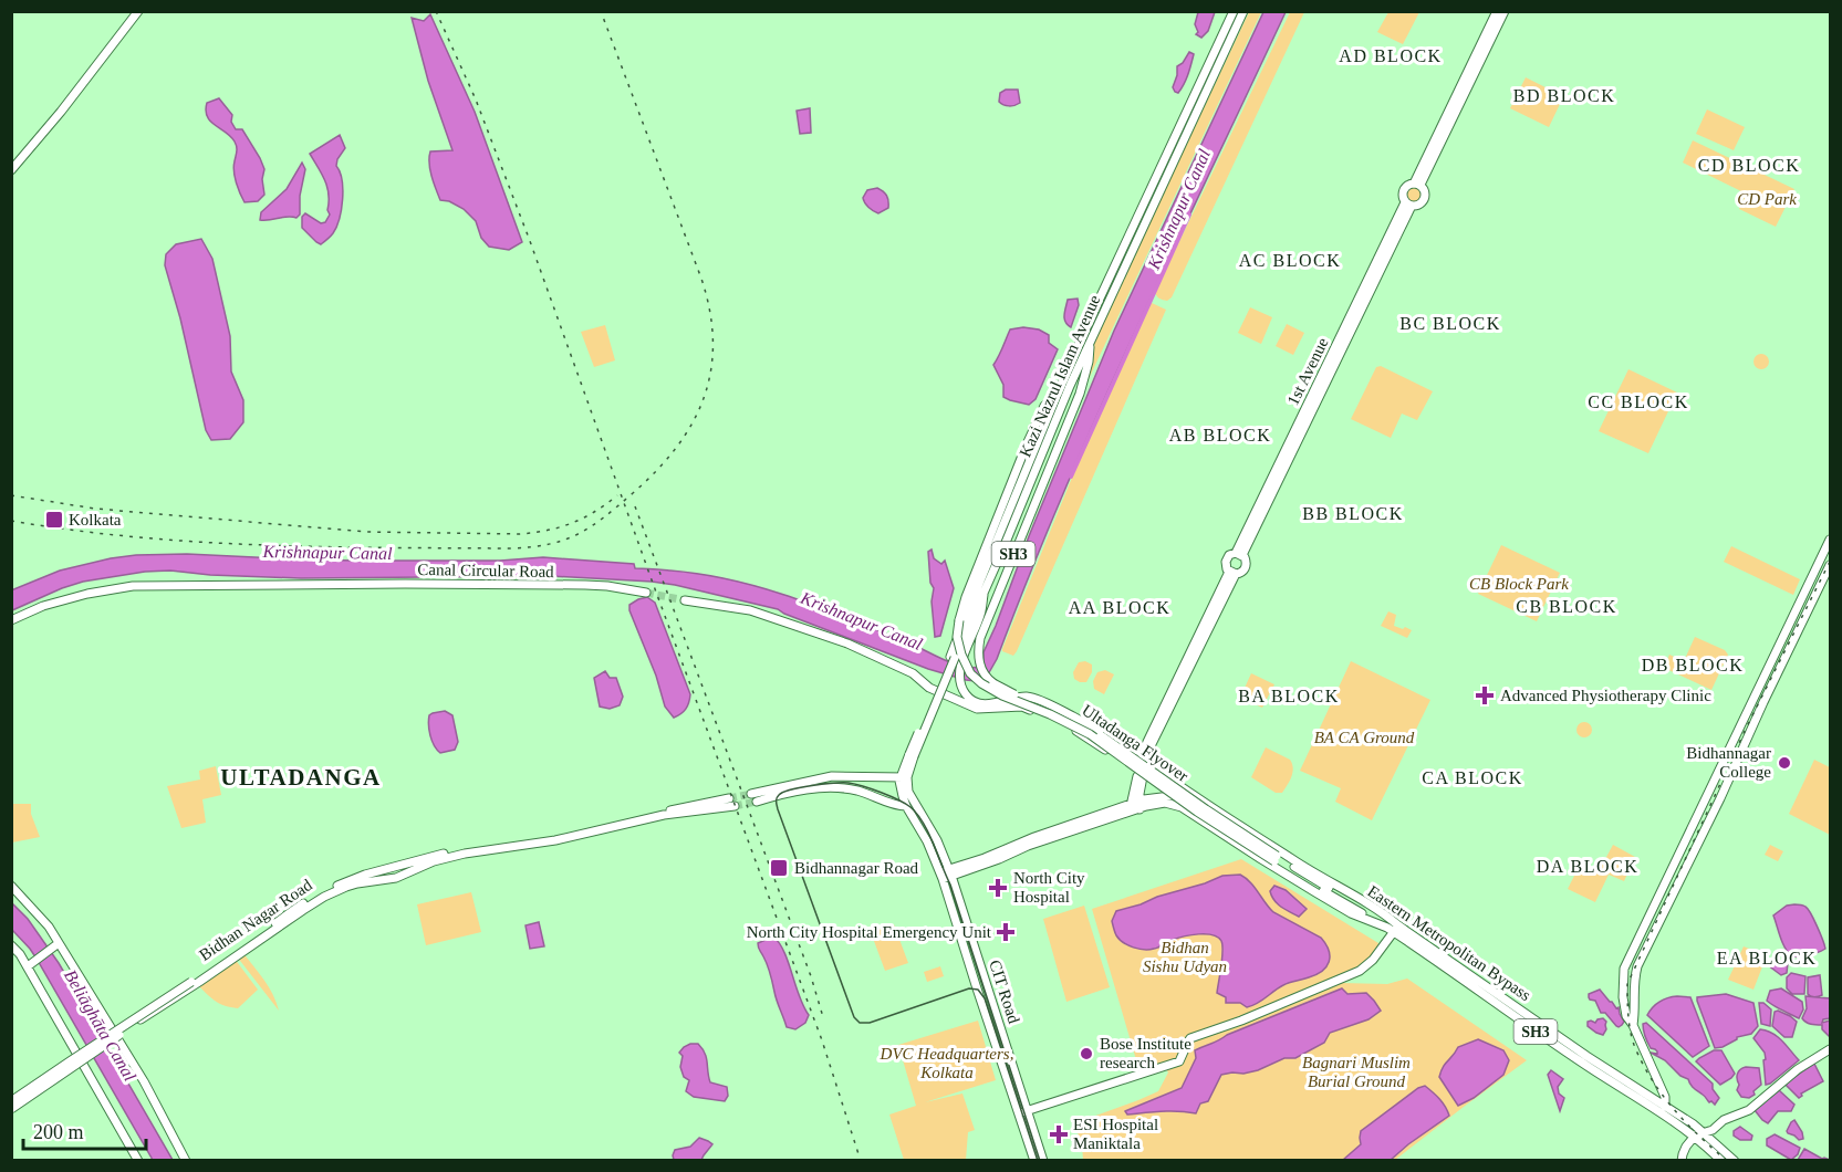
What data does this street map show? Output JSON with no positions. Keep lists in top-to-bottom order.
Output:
{
  "streets": {
    "main road": [
      "1st Avenue",
      "Kazi Nazrul Islam Avenue",
      "SH3",
      "Canal Circular Road",
      "Ultadanga Flyover",
      "Bidhan Nagar Road",
      "Eastern Metropolitan Bypass"
    ]
  },
  "crossings": [
    ["Kazi Nazrul Islam Avenue", "Ultadanga Flyover"],
    ["Kazi Nazrul Islam Avenue", "Eastern Metropolitan Bypass"],
    ["Ultadanga Flyover", "Eastern Metropolitan Bypass"]
  ],
  "districts": [
    "AD BLOCK",
    "BD BLOCK",
    "CD BLOCK",
    "AC BLOCK",
    "BC BLOCK",
    "CC BLOCK",
    "AB BLOCK",
    "BB BLOCK",
    "CB BLOCK",
    "AA BLOCK",
    "DB BLOCK",
    "BA BLOCK",
    "ULTADANGA",
    "CA BLOCK",
    "DA BLOCK",
    "EA BLOCK"
  ],
  "water": ["Krishnapur Canal", "Beliāghāta Canal"],
  "parks": [
    "CD Park",
    "CB Block Park",
    "BA CA Ground",
    "Bidhan Sishu Udyan",
    "DVC Headquarters, Kolkata",
    "Bagnari Muslim Burial Ground"
  ],
  "places": {
    "transit": ["Kolkata", "Bidhannagar Road"],
    "health": [
      "Advanced Physiotherapy Clinic",
      "North City Hospital",
      "North City Hospital Emergency Unit",
      "ESI Hospital Maniktala"
    ],
    "other": ["Bidhannagar College", "Bose Institute research"]
  },
  "scale_bar": "200 m"
}
